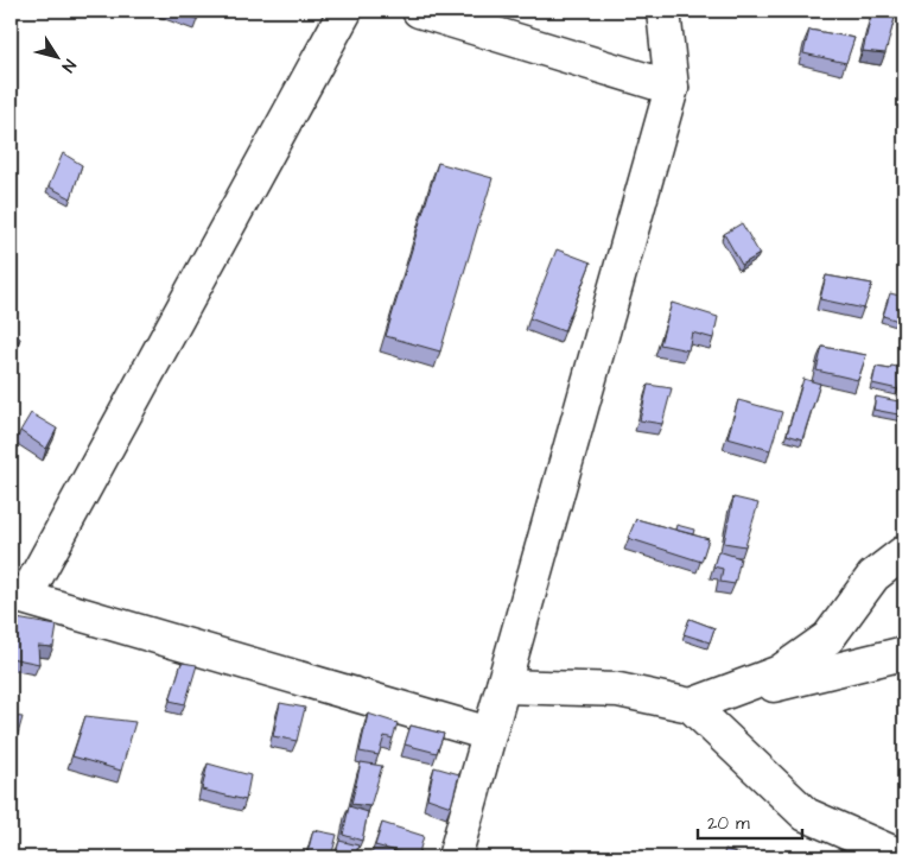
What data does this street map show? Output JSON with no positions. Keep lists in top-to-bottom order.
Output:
{
  "scale_bar": "20 m",
  "north": "bottom right"
}
